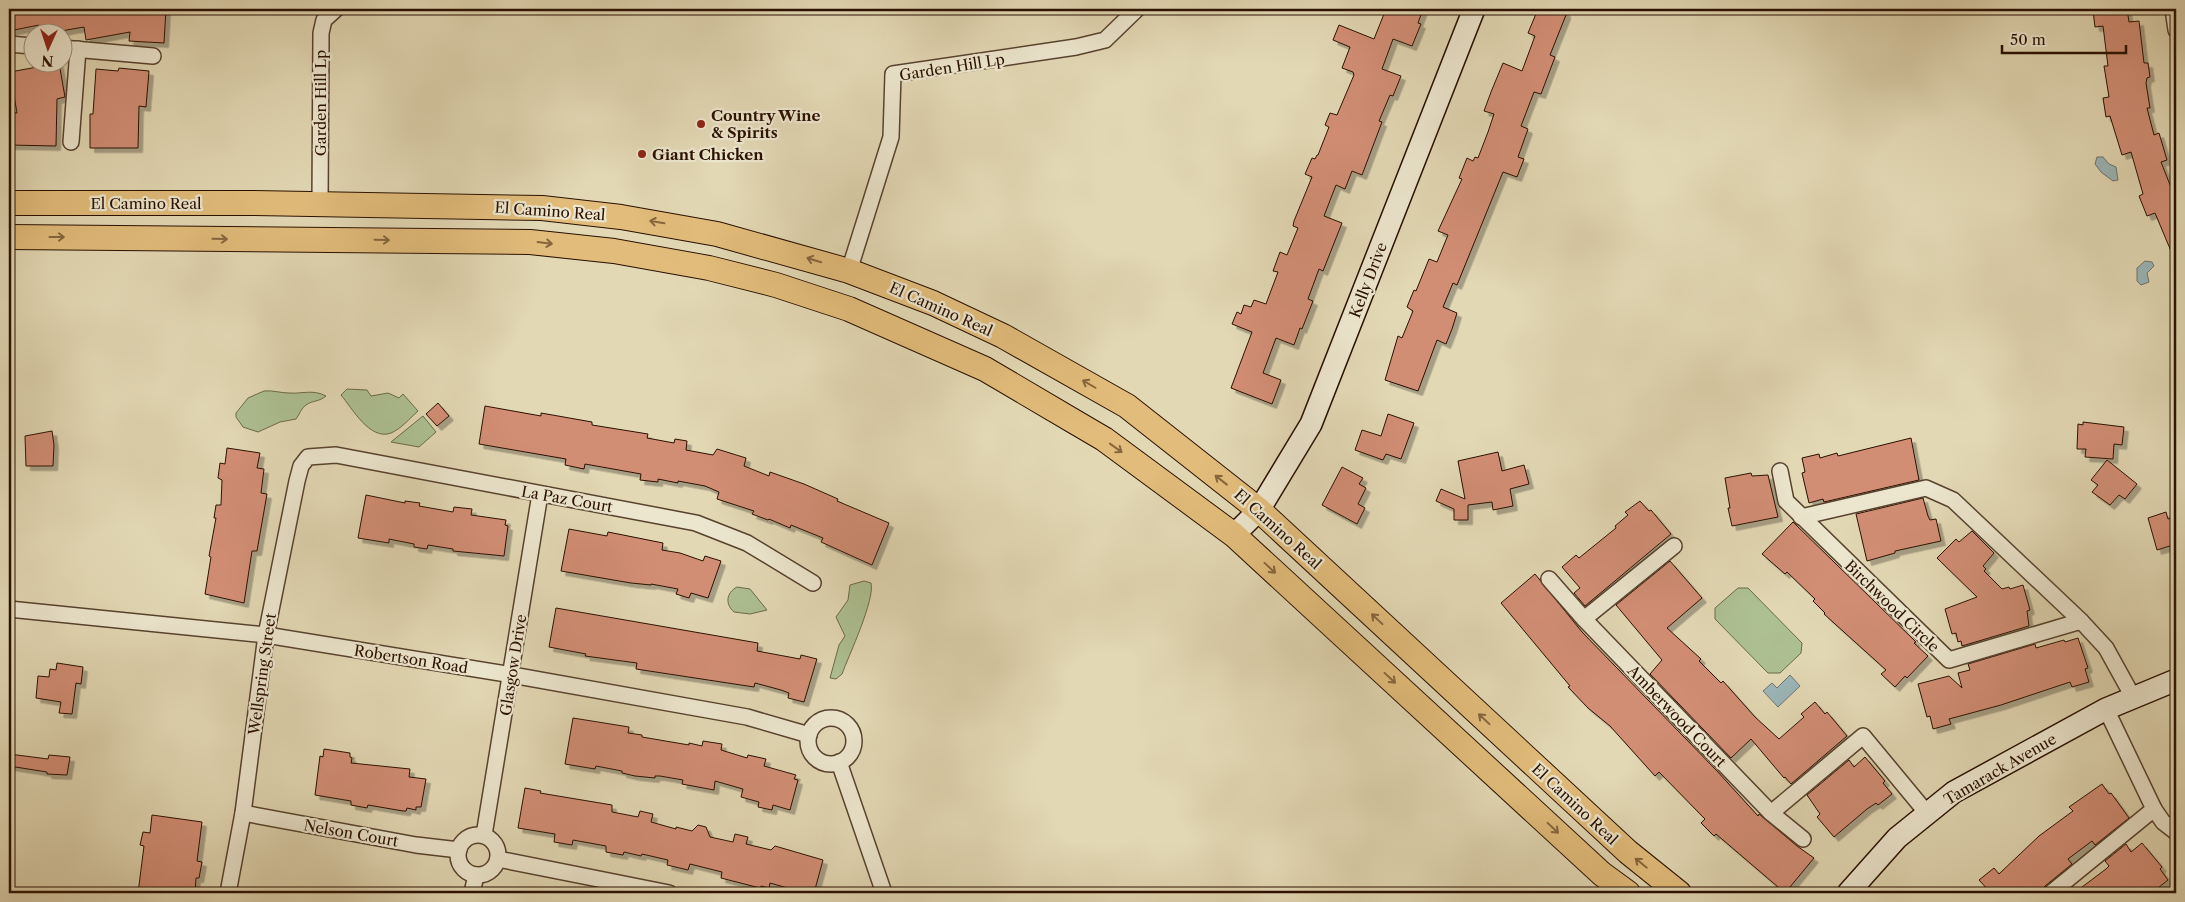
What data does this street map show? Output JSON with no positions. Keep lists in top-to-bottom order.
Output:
{
  "streets": {
    "main road": ["El Camino Real"],
    "street": [
      "Garden Hill Lp",
      "Kelly Drive",
      "La Paz Court",
      "Birchwood Circle",
      "Robertson Road",
      "Glasgow Drive",
      "Wellspring Street",
      "Amberwood Court",
      "Tamarack Avenue",
      "Nelson Court"
    ]
  },
  "crossings": [
    ["Garden Hill Lp", "El Camino Real"],
    ["El Camino Real", "Kelly Drive"],
    ["La Paz Court", "Glasgow Drive"],
    ["La Paz Court", "Wellspring Street"],
    ["Robertson Road", "Glasgow Drive"],
    ["Robertson Road", "Wellspring Street"],
    ["Glasgow Drive", "Nelson Court"],
    ["Wellspring Street", "Nelson Court"]
  ],
  "places": ["Country Wine & Spirits", "Giant Chicken"],
  "scale_bar": "50 m",
  "north": "bottom"
}
